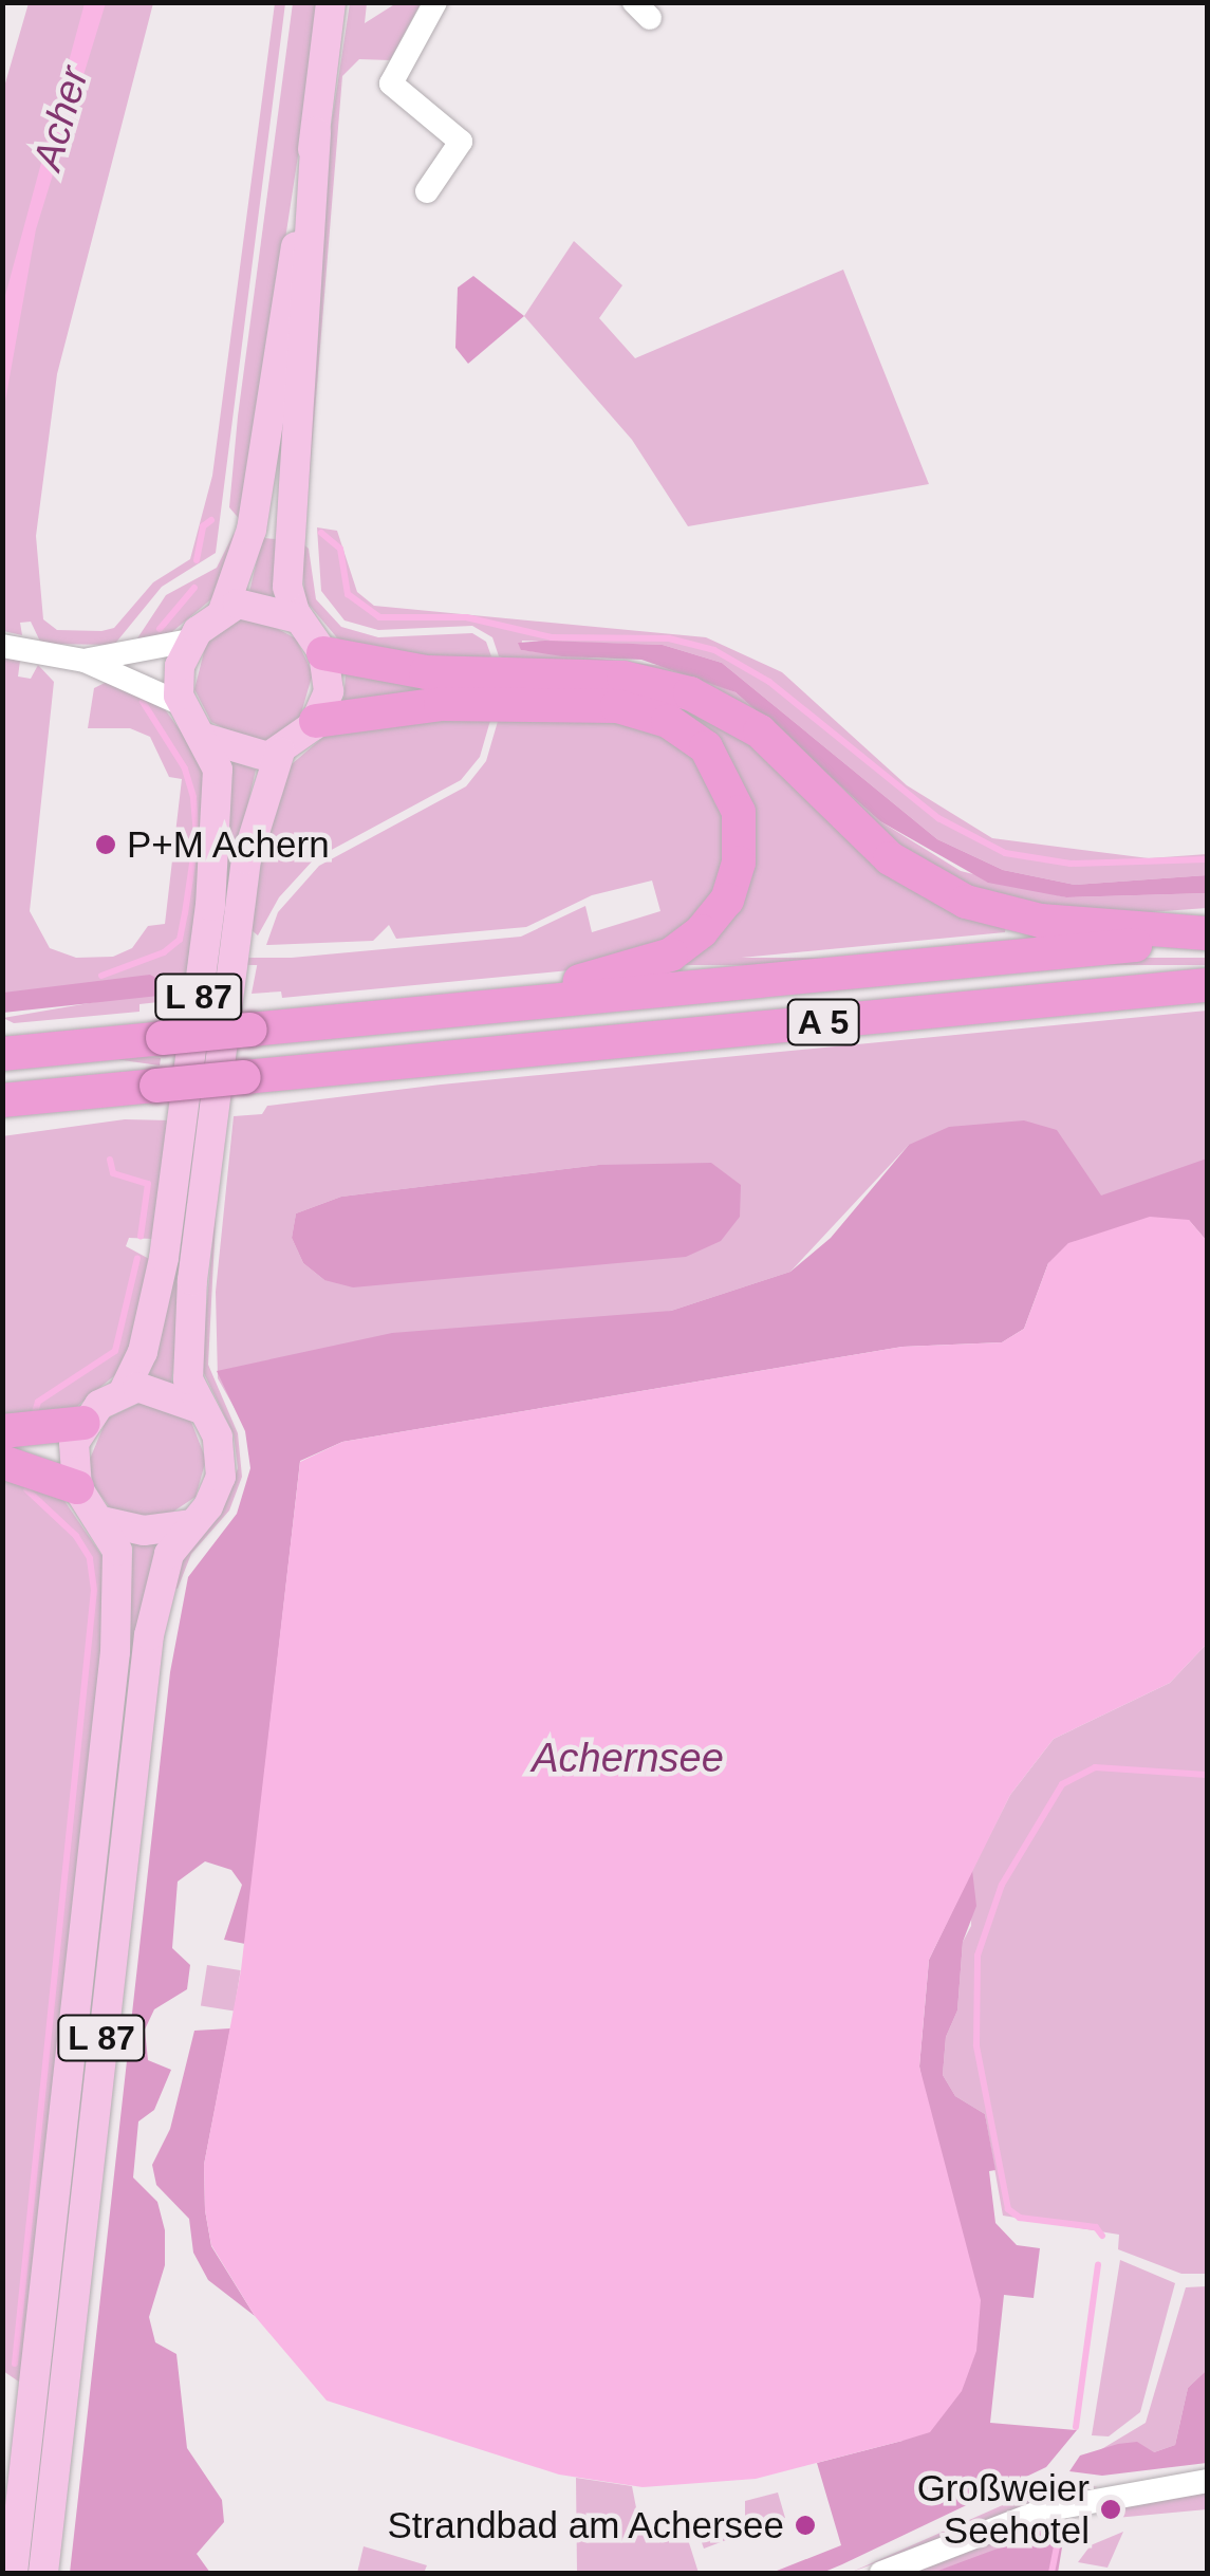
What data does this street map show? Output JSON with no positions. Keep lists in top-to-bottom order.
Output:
{
  "streets": {
    "highway": ["A 5"],
    "main road": ["L 87"]
  },
  "water": ["Acher", "Achernsee"],
  "places": ["P+M Achern", "Großweier Seehotel", "Strandbad am Achersee"]
}
